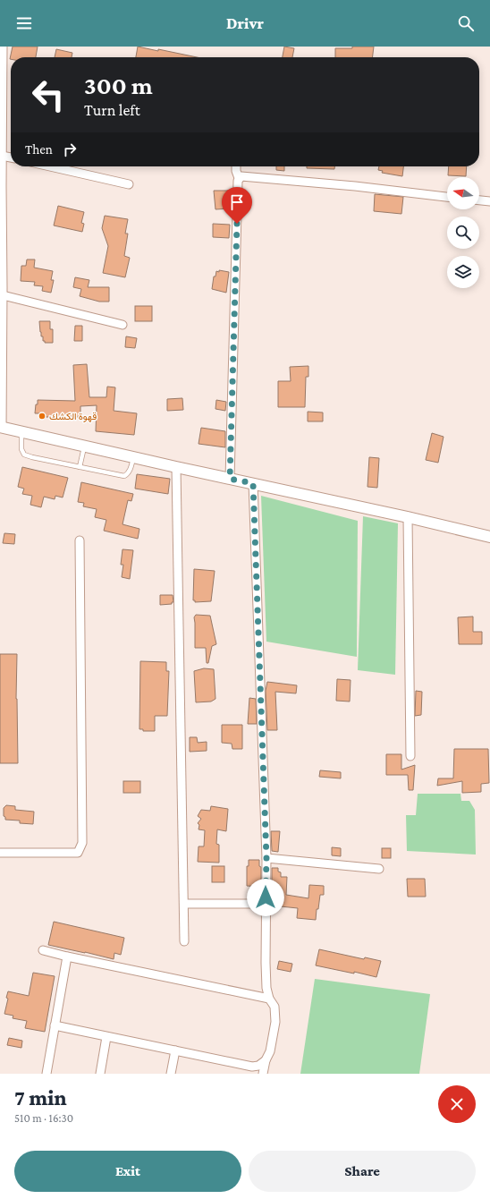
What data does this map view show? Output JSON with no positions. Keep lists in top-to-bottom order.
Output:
{
  "places": ["قهوة الكشك"],
  "north": "left",
  "page": {
    "header": "Drivr",
    "turn": ["300 m", "Turn left"],
    "then": "Then",
    "heading": ["7 min", "510 m · 16:30"],
    "buttons": ["Exit", "Share"]
  }
}
